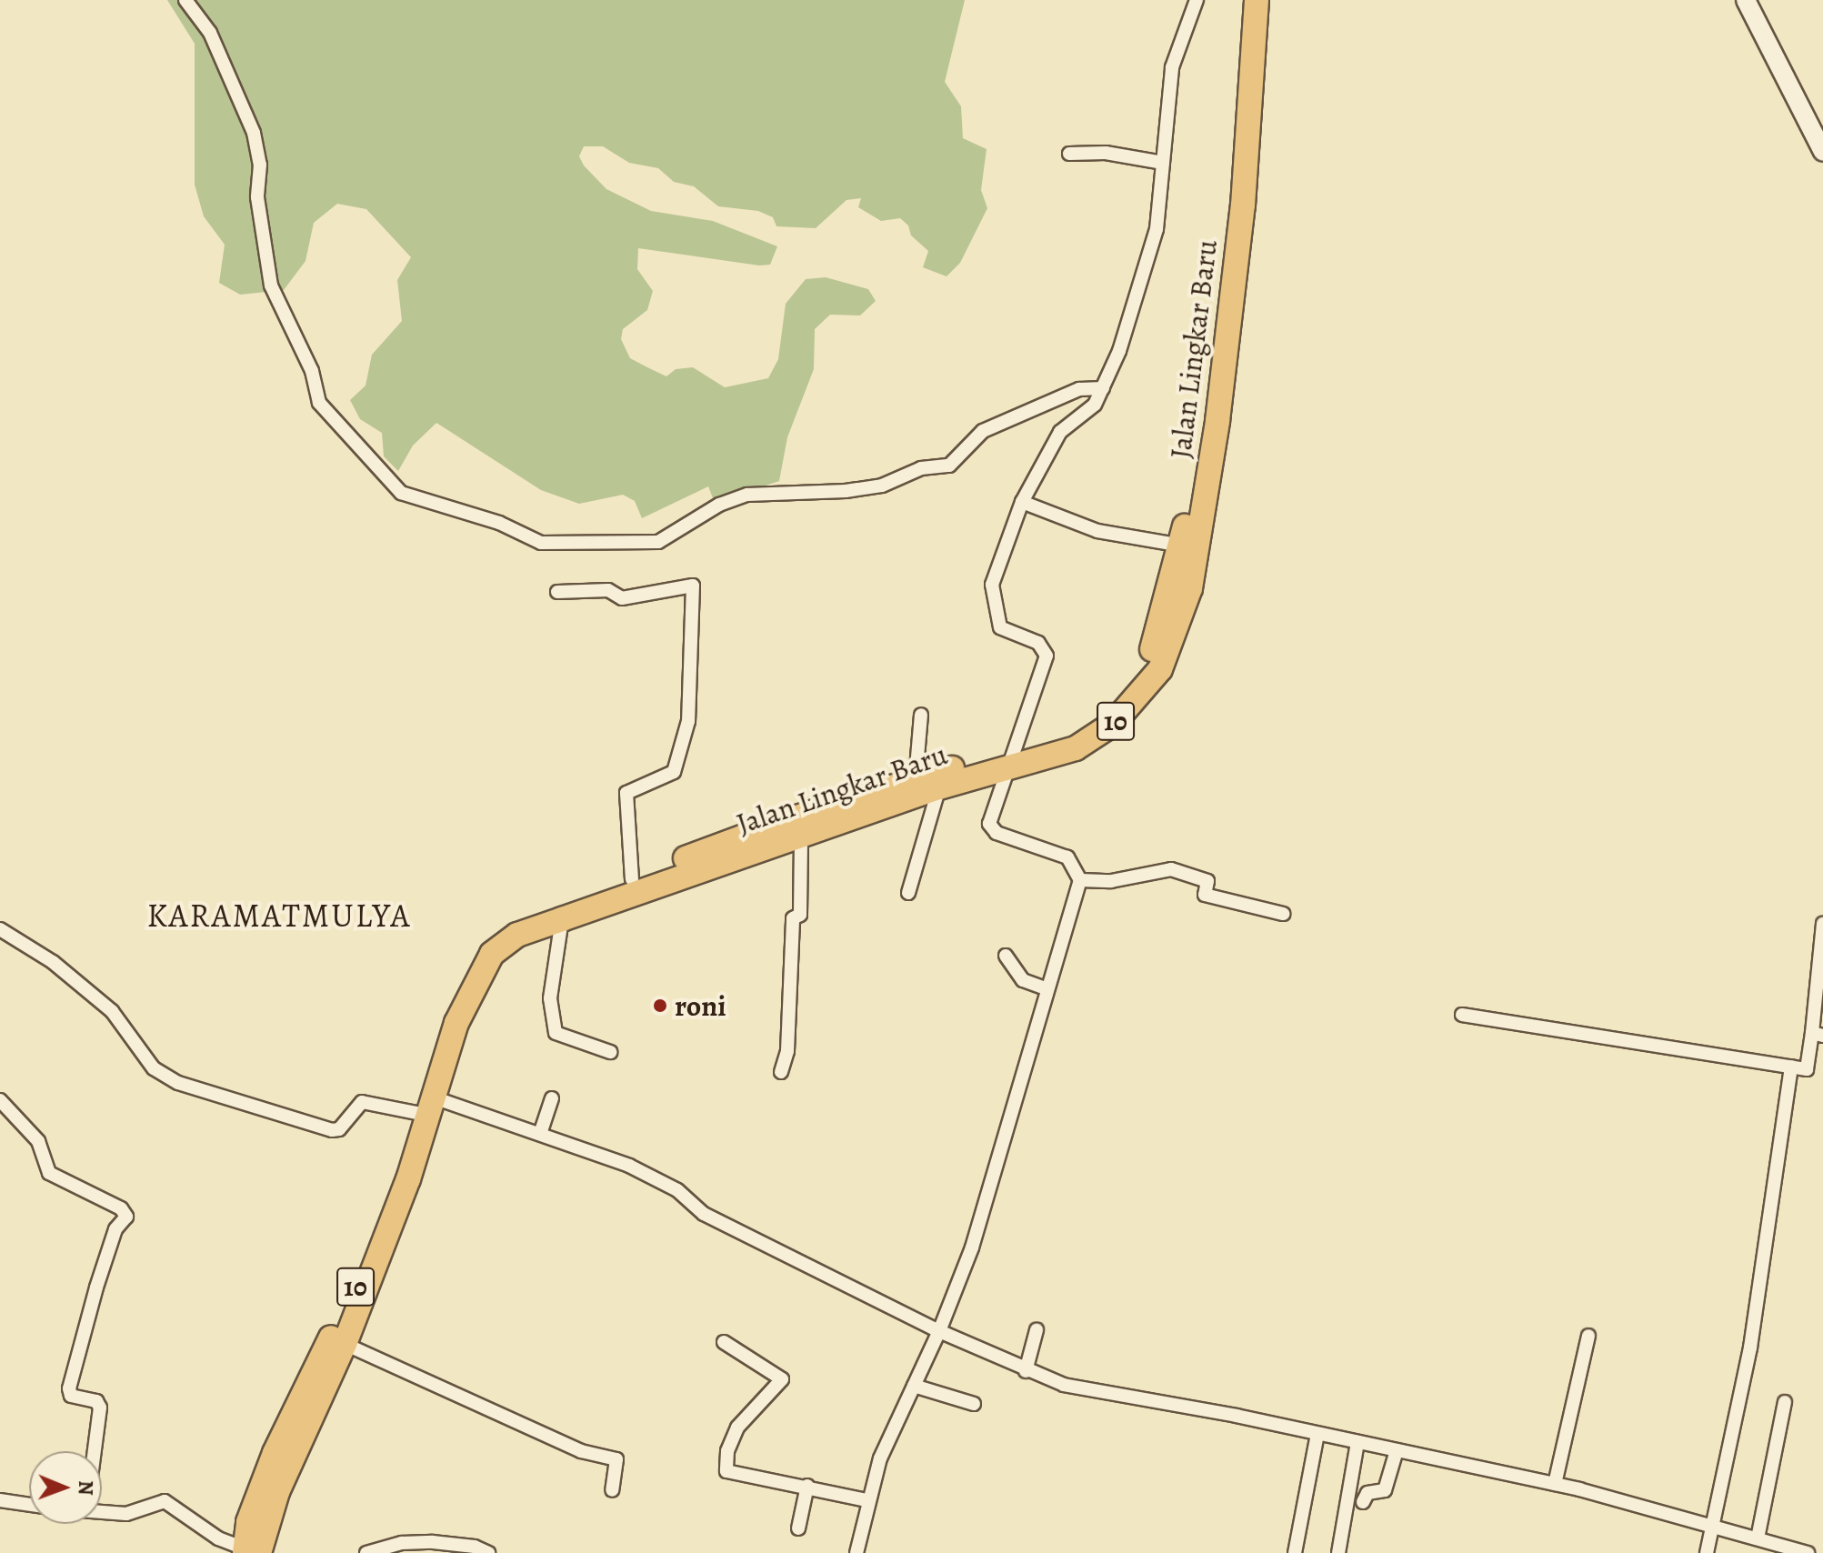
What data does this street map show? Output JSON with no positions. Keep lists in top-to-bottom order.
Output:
{
  "streets": {
    "highway": ["Jalan Lingkar Baru", "10"]
  },
  "districts": ["KARAMATMULYA"],
  "places": ["roni"],
  "north": "right"
}
